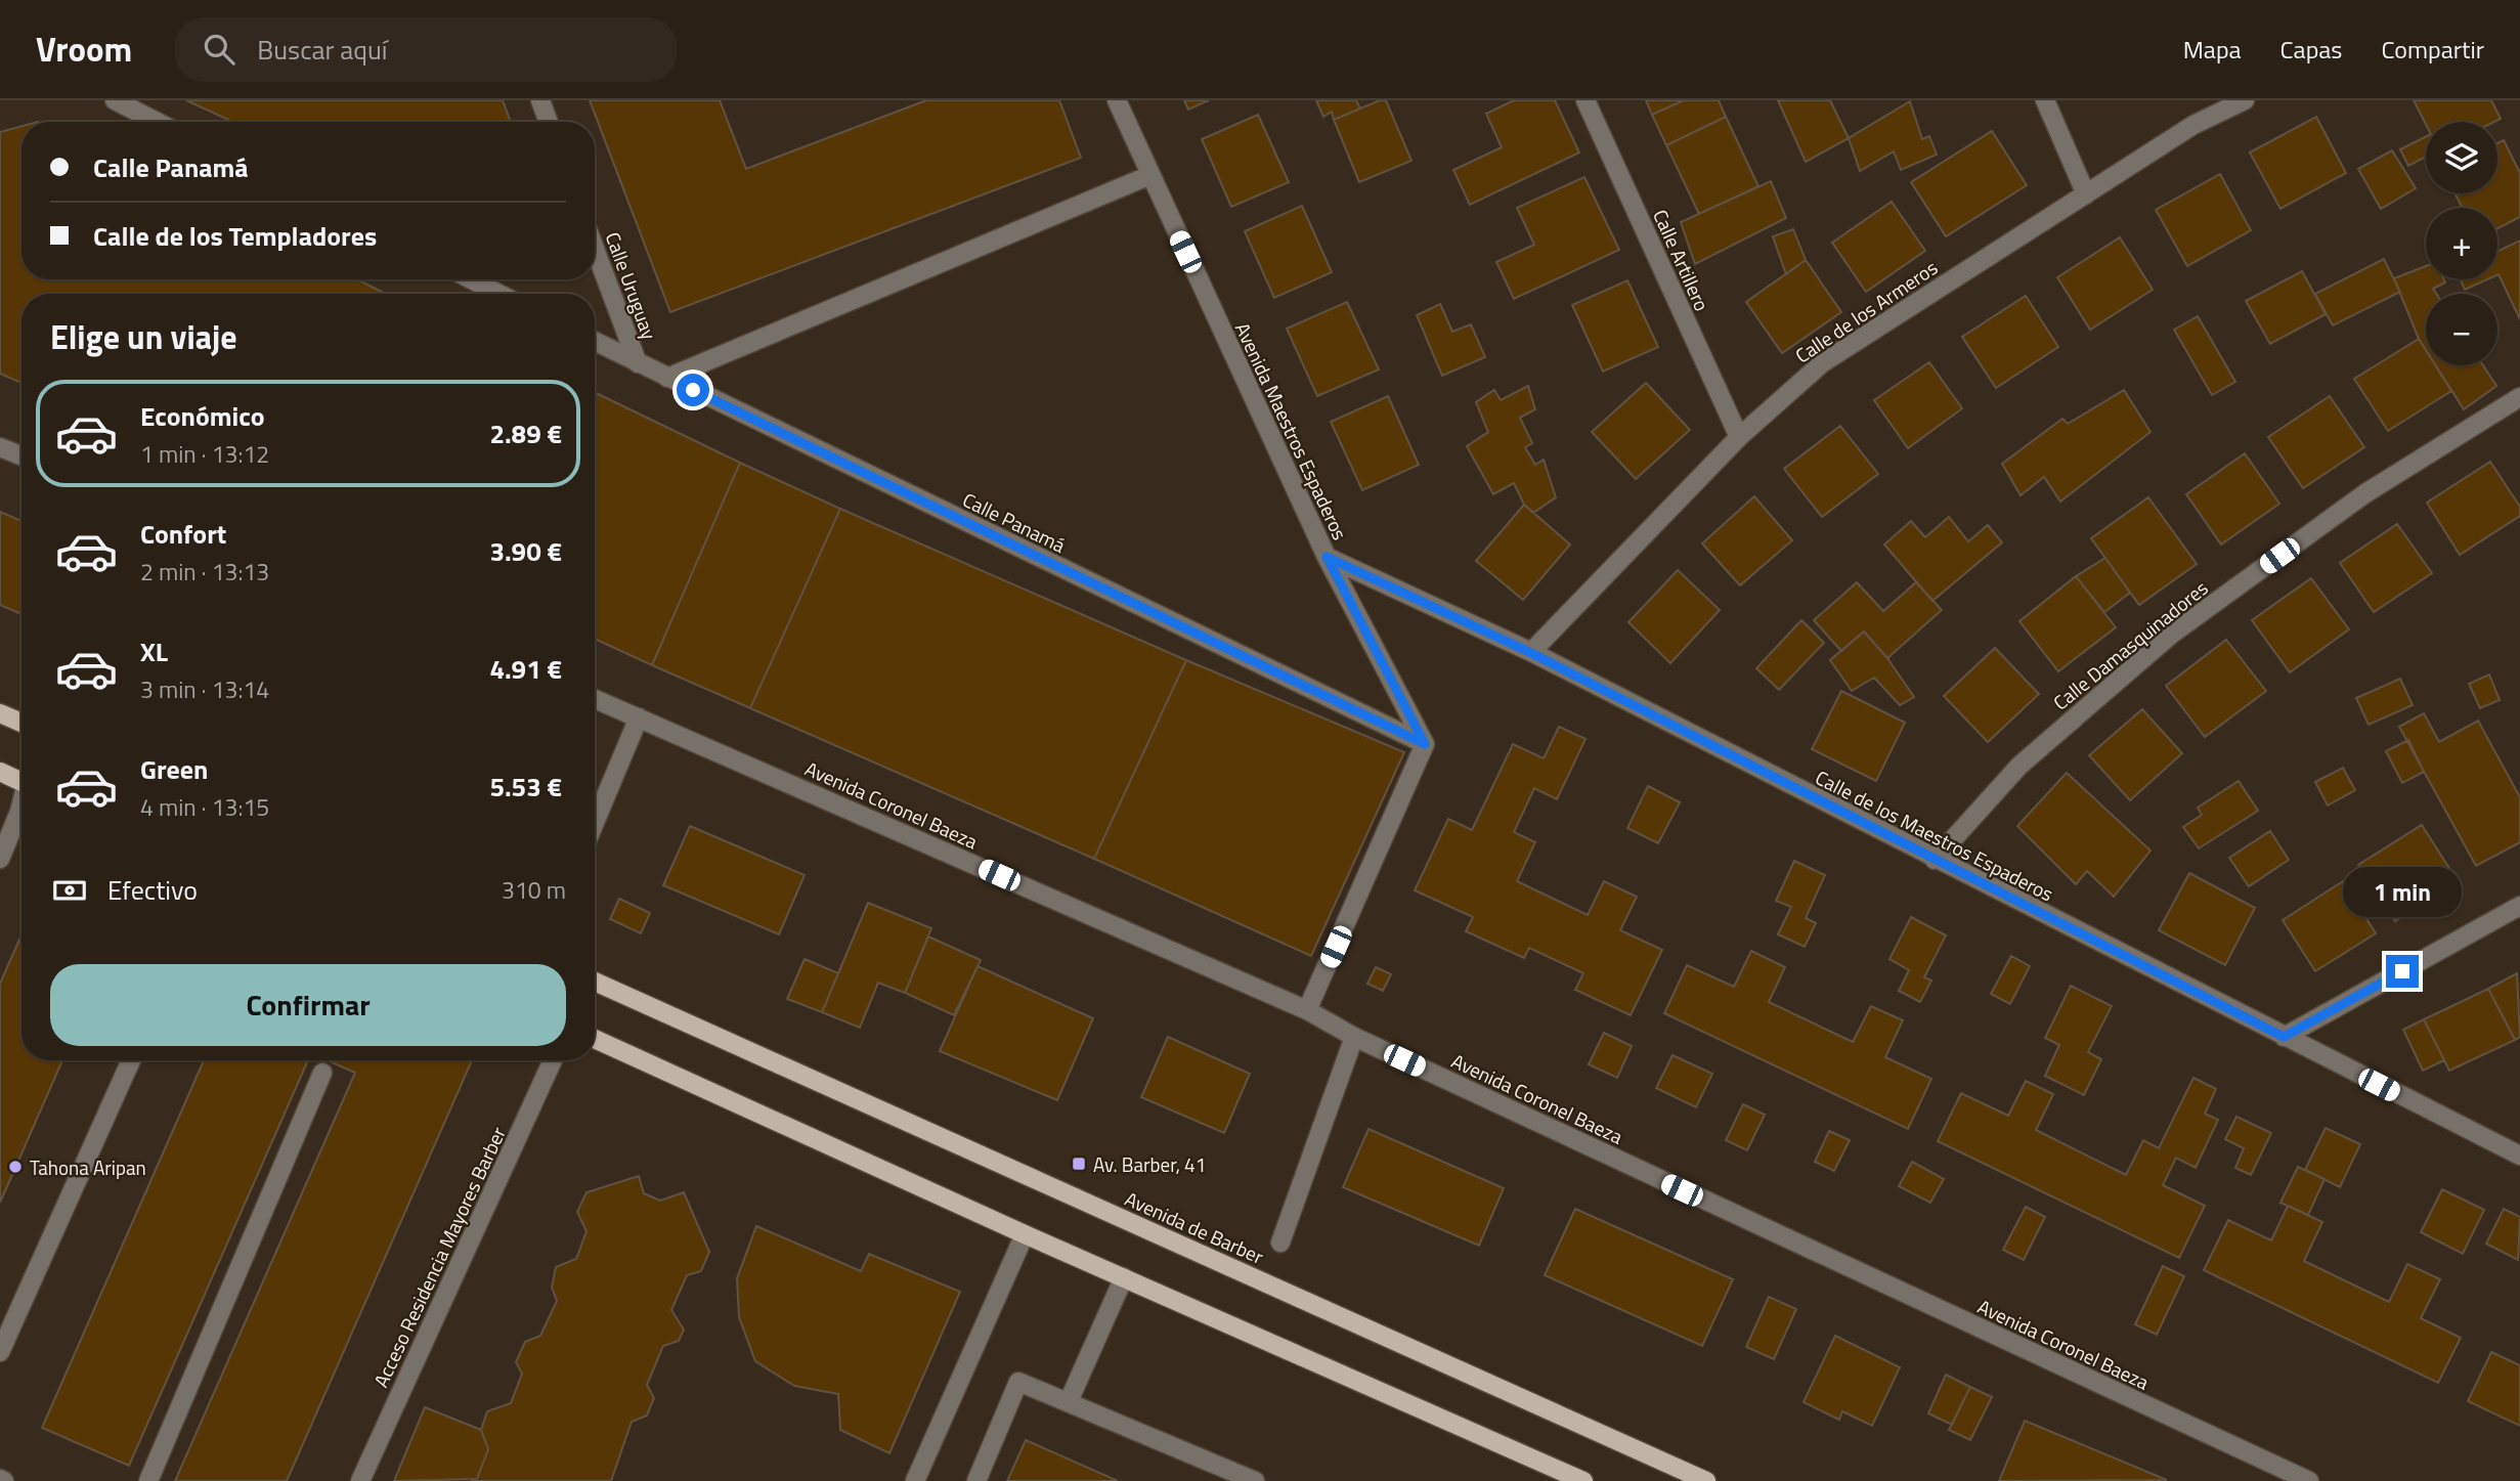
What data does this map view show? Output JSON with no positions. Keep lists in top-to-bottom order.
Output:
{
  "streets": {
    "main road": ["Avenida de Barber"],
    "street": [
      "Calle Artillero",
      "Calle Uruguay",
      "Calle de los Armeros",
      "Avenida Maestros Espaderos",
      "Calle Panamá",
      "Calle Damasquinadores",
      "Avenida Coronel Baeza",
      "Calle de los Maestros Espaderos",
      "Acceso Residencia Mayores Barber"
    ]
  },
  "crossings": [
    ["Calle Artillero", "Calle de los Armeros"],
    ["Calle Uruguay", "Calle Panamá"],
    ["Calle de los Armeros", "Calle de los Maestros Espaderos"],
    ["Avenida Maestros Espaderos", "Calle Panamá"],
    ["Avenida Maestros Espaderos", "Calle de los Maestros Espaderos"],
    ["Calle Damasquinadores", "Calle de los Maestros Espaderos"]
  ],
  "places": {
    "transit": ["Av. Barber, 41"],
    "other": ["Tahona Aripan"]
  },
  "page": {
    "header": "Vroom",
    "search": "Buscar aquí",
    "nav": ["Mapa", "Capas", "Compartir"],
    "map_buttons": ["+", "−"],
    "banner": ["Calle Panamá", "Calle de los Templadores"],
    "heading": "Elige un viaje",
    "list": [
      {
        "name": "Económico",
        "note": "1 min · 13:12",
        "value": "2.89 €"
      },
      {
        "name": "Confort",
        "note": "2 min · 13:13",
        "value": "3.90 €"
      },
      {
        "name": "XL",
        "note": "3 min · 13:14",
        "value": "4.91 €"
      },
      {
        "name": "Green",
        "note": "4 min · 13:15",
        "value": "5.53 €"
      }
    ],
    "pay": ["Efectivo", "310 m"],
    "bubble": "1 min",
    "buttons": "Confirmar"
  }
}
